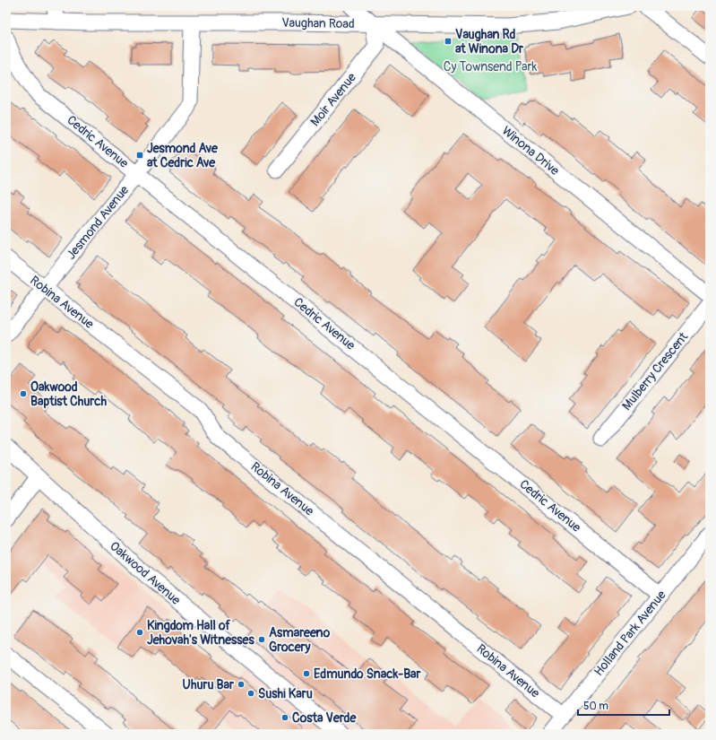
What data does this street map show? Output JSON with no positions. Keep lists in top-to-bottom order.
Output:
{
  "streets": {
    "street": [
      "Vaughan Road",
      "Moir Avenue",
      "Cedric Avenue",
      "Winona Drive",
      "Jesmond Avenue",
      "Robina Avenue",
      "Mulberry Crescent",
      "Oakwood Avenue",
      "Holland Park Avenue"
    ]
  },
  "crossings": [
    ["Vaughan Road", "Moir Avenue"],
    ["Vaughan Road", "Winona Drive"],
    ["Vaughan Road", "Jesmond Avenue"],
    ["Moir Avenue", "Winona Drive"],
    ["Cedric Avenue", "Jesmond Avenue"],
    ["Cedric Avenue", "Holland Park Avenue"],
    ["Jesmond Avenue", "Robina Avenue"],
    ["Robina Avenue", "Holland Park Avenue"]
  ],
  "parks": ["Cy Townsend Park"],
  "places": {
    "transit": ["Vaughan Rd at Winona Dr", "Jesmond Ave at Cedric Ave"],
    "other": [
      "Oakwood Baptist Church",
      "Kingdom Hall of Jehovah's Witnesses",
      "Asmareeno Grocery",
      "Edmundo Snack-Bar",
      "Uhuru Bar",
      "Sushi Karu",
      "Costa Verde"
    ]
  },
  "scale_bar": "50 m"
}
